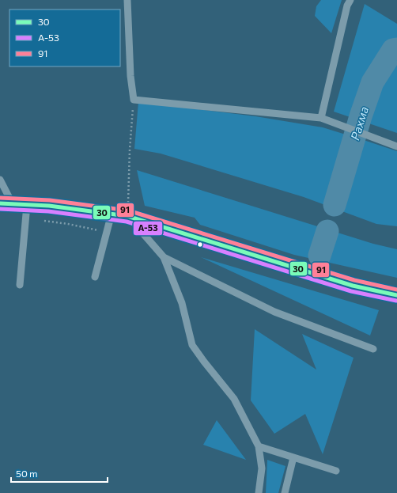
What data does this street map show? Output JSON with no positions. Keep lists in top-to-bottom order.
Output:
{
  "water": ["Рахма"],
  "lines": ["transit line 91", "transit line 30", "transit line А-53"],
  "legend": ["30", "А-53", "91"],
  "scale_bar": "50 m"
}
